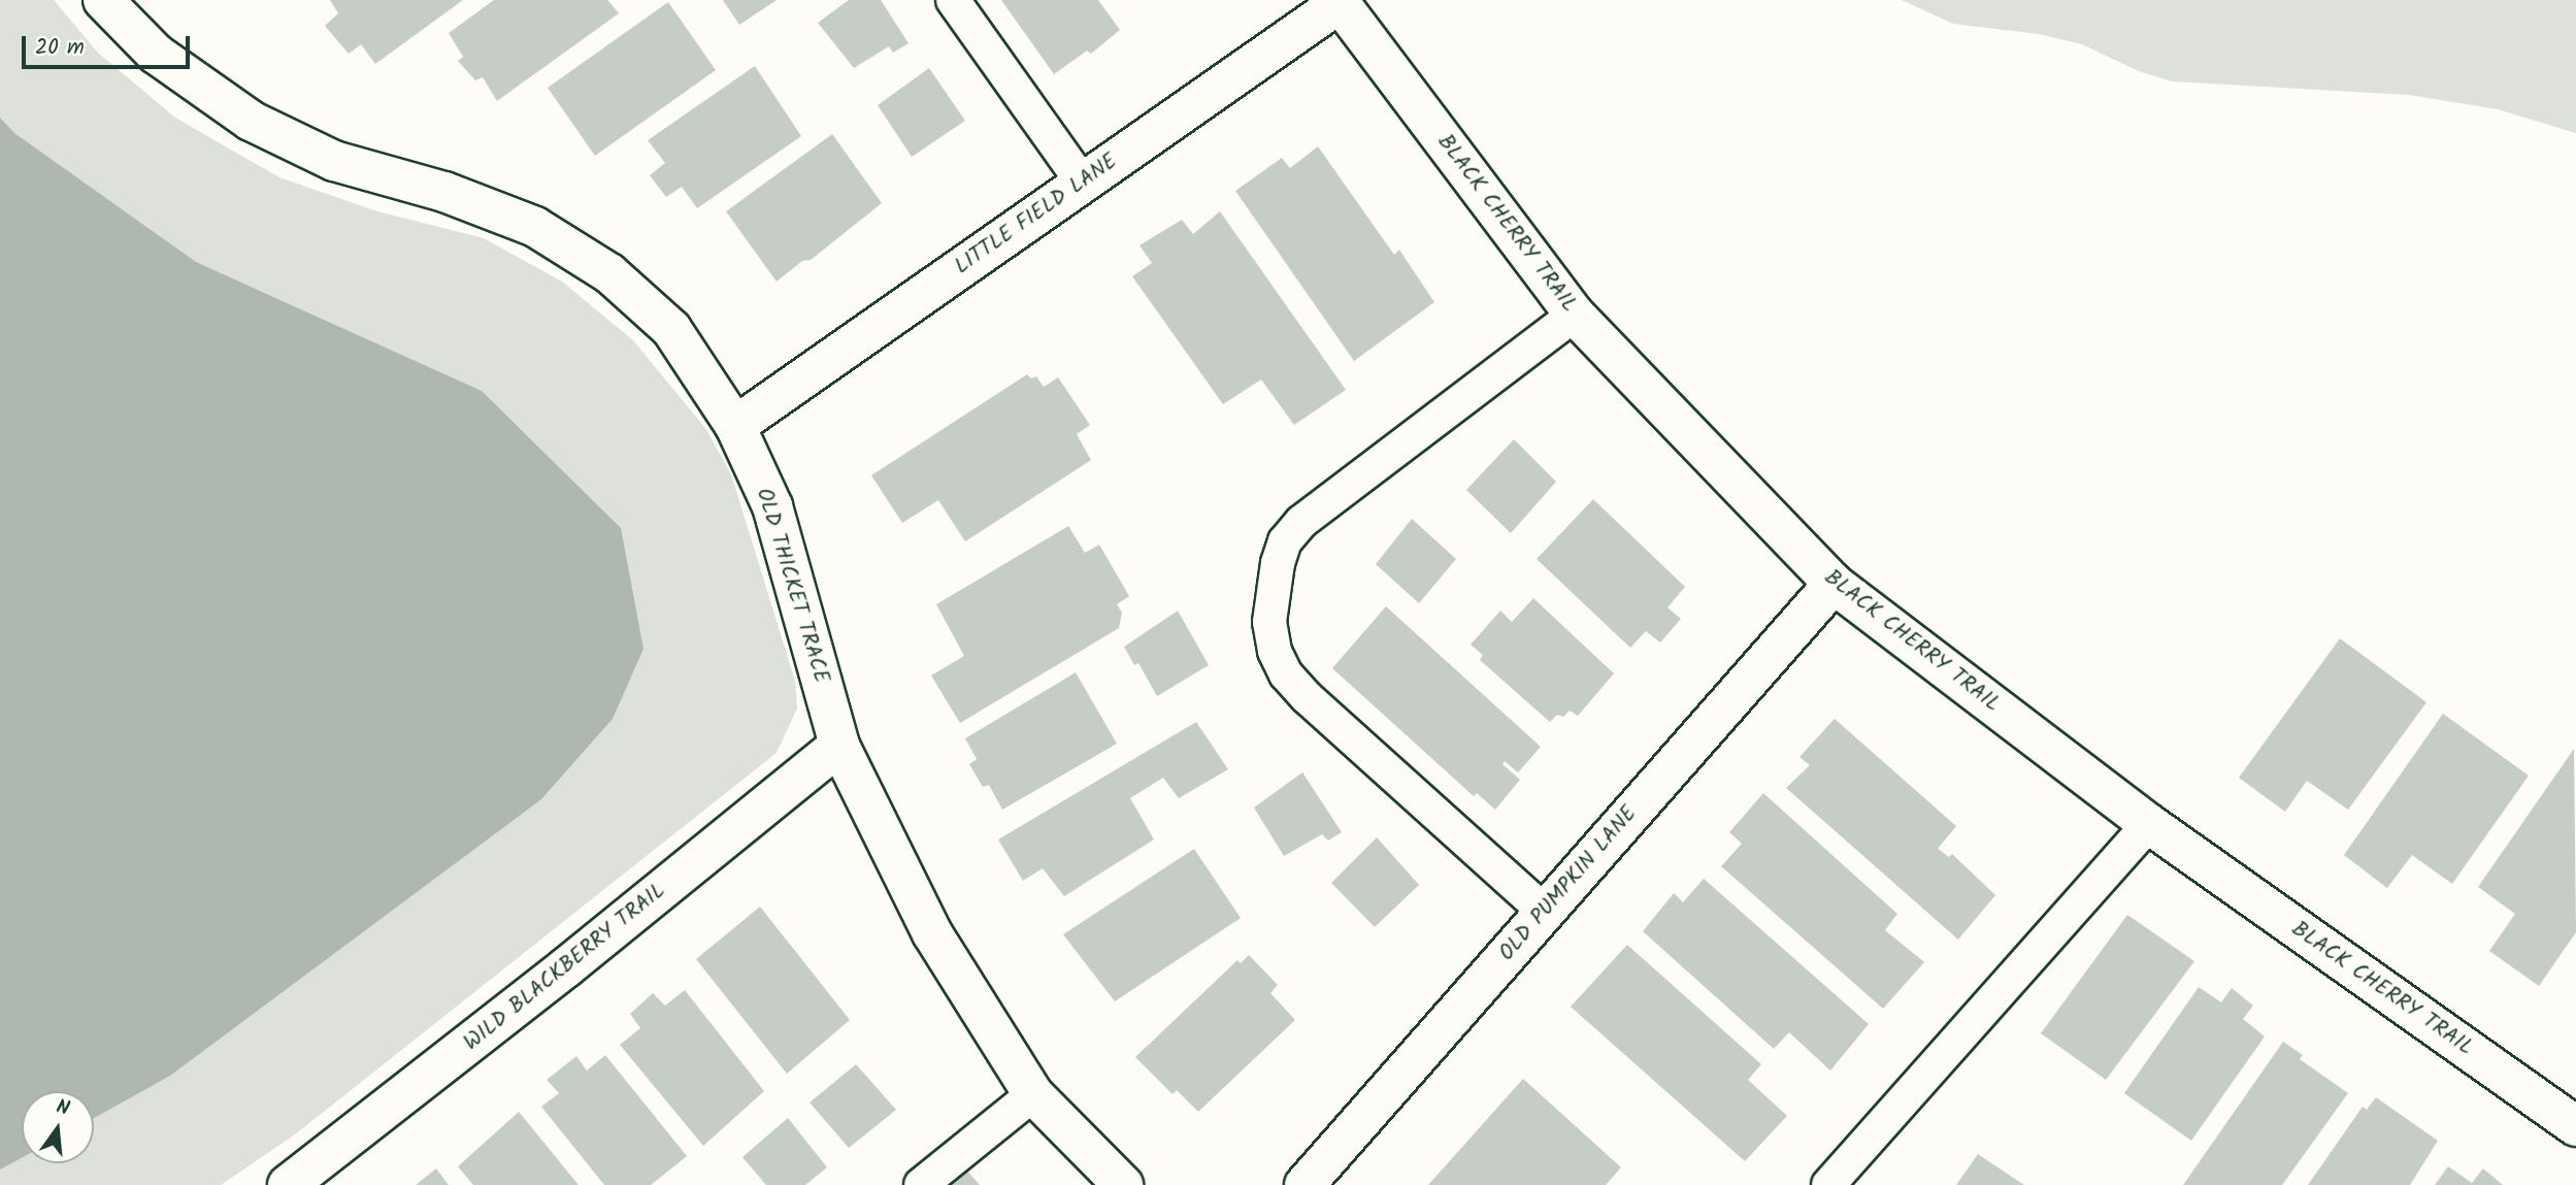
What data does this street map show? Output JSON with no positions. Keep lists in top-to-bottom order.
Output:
{
  "streets": {
    "street": [
      "LITTLE FIELD LANE",
      "BLACK CHERRY TRAIL",
      "OLD THICKET TRACE",
      "OLD PUMPKIN LANE",
      "WILD BLACKBERRY TRAIL"
    ]
  },
  "crossings": [
    ["LITTLE FIELD LANE", "BLACK CHERRY TRAIL"],
    ["LITTLE FIELD LANE", "OLD THICKET TRACE"],
    ["BLACK CHERRY TRAIL", "OLD PUMPKIN LANE"],
    ["OLD THICKET TRACE", "WILD BLACKBERRY TRAIL"]
  ],
  "scale_bar": "20 m",
  "north": "top"
}
